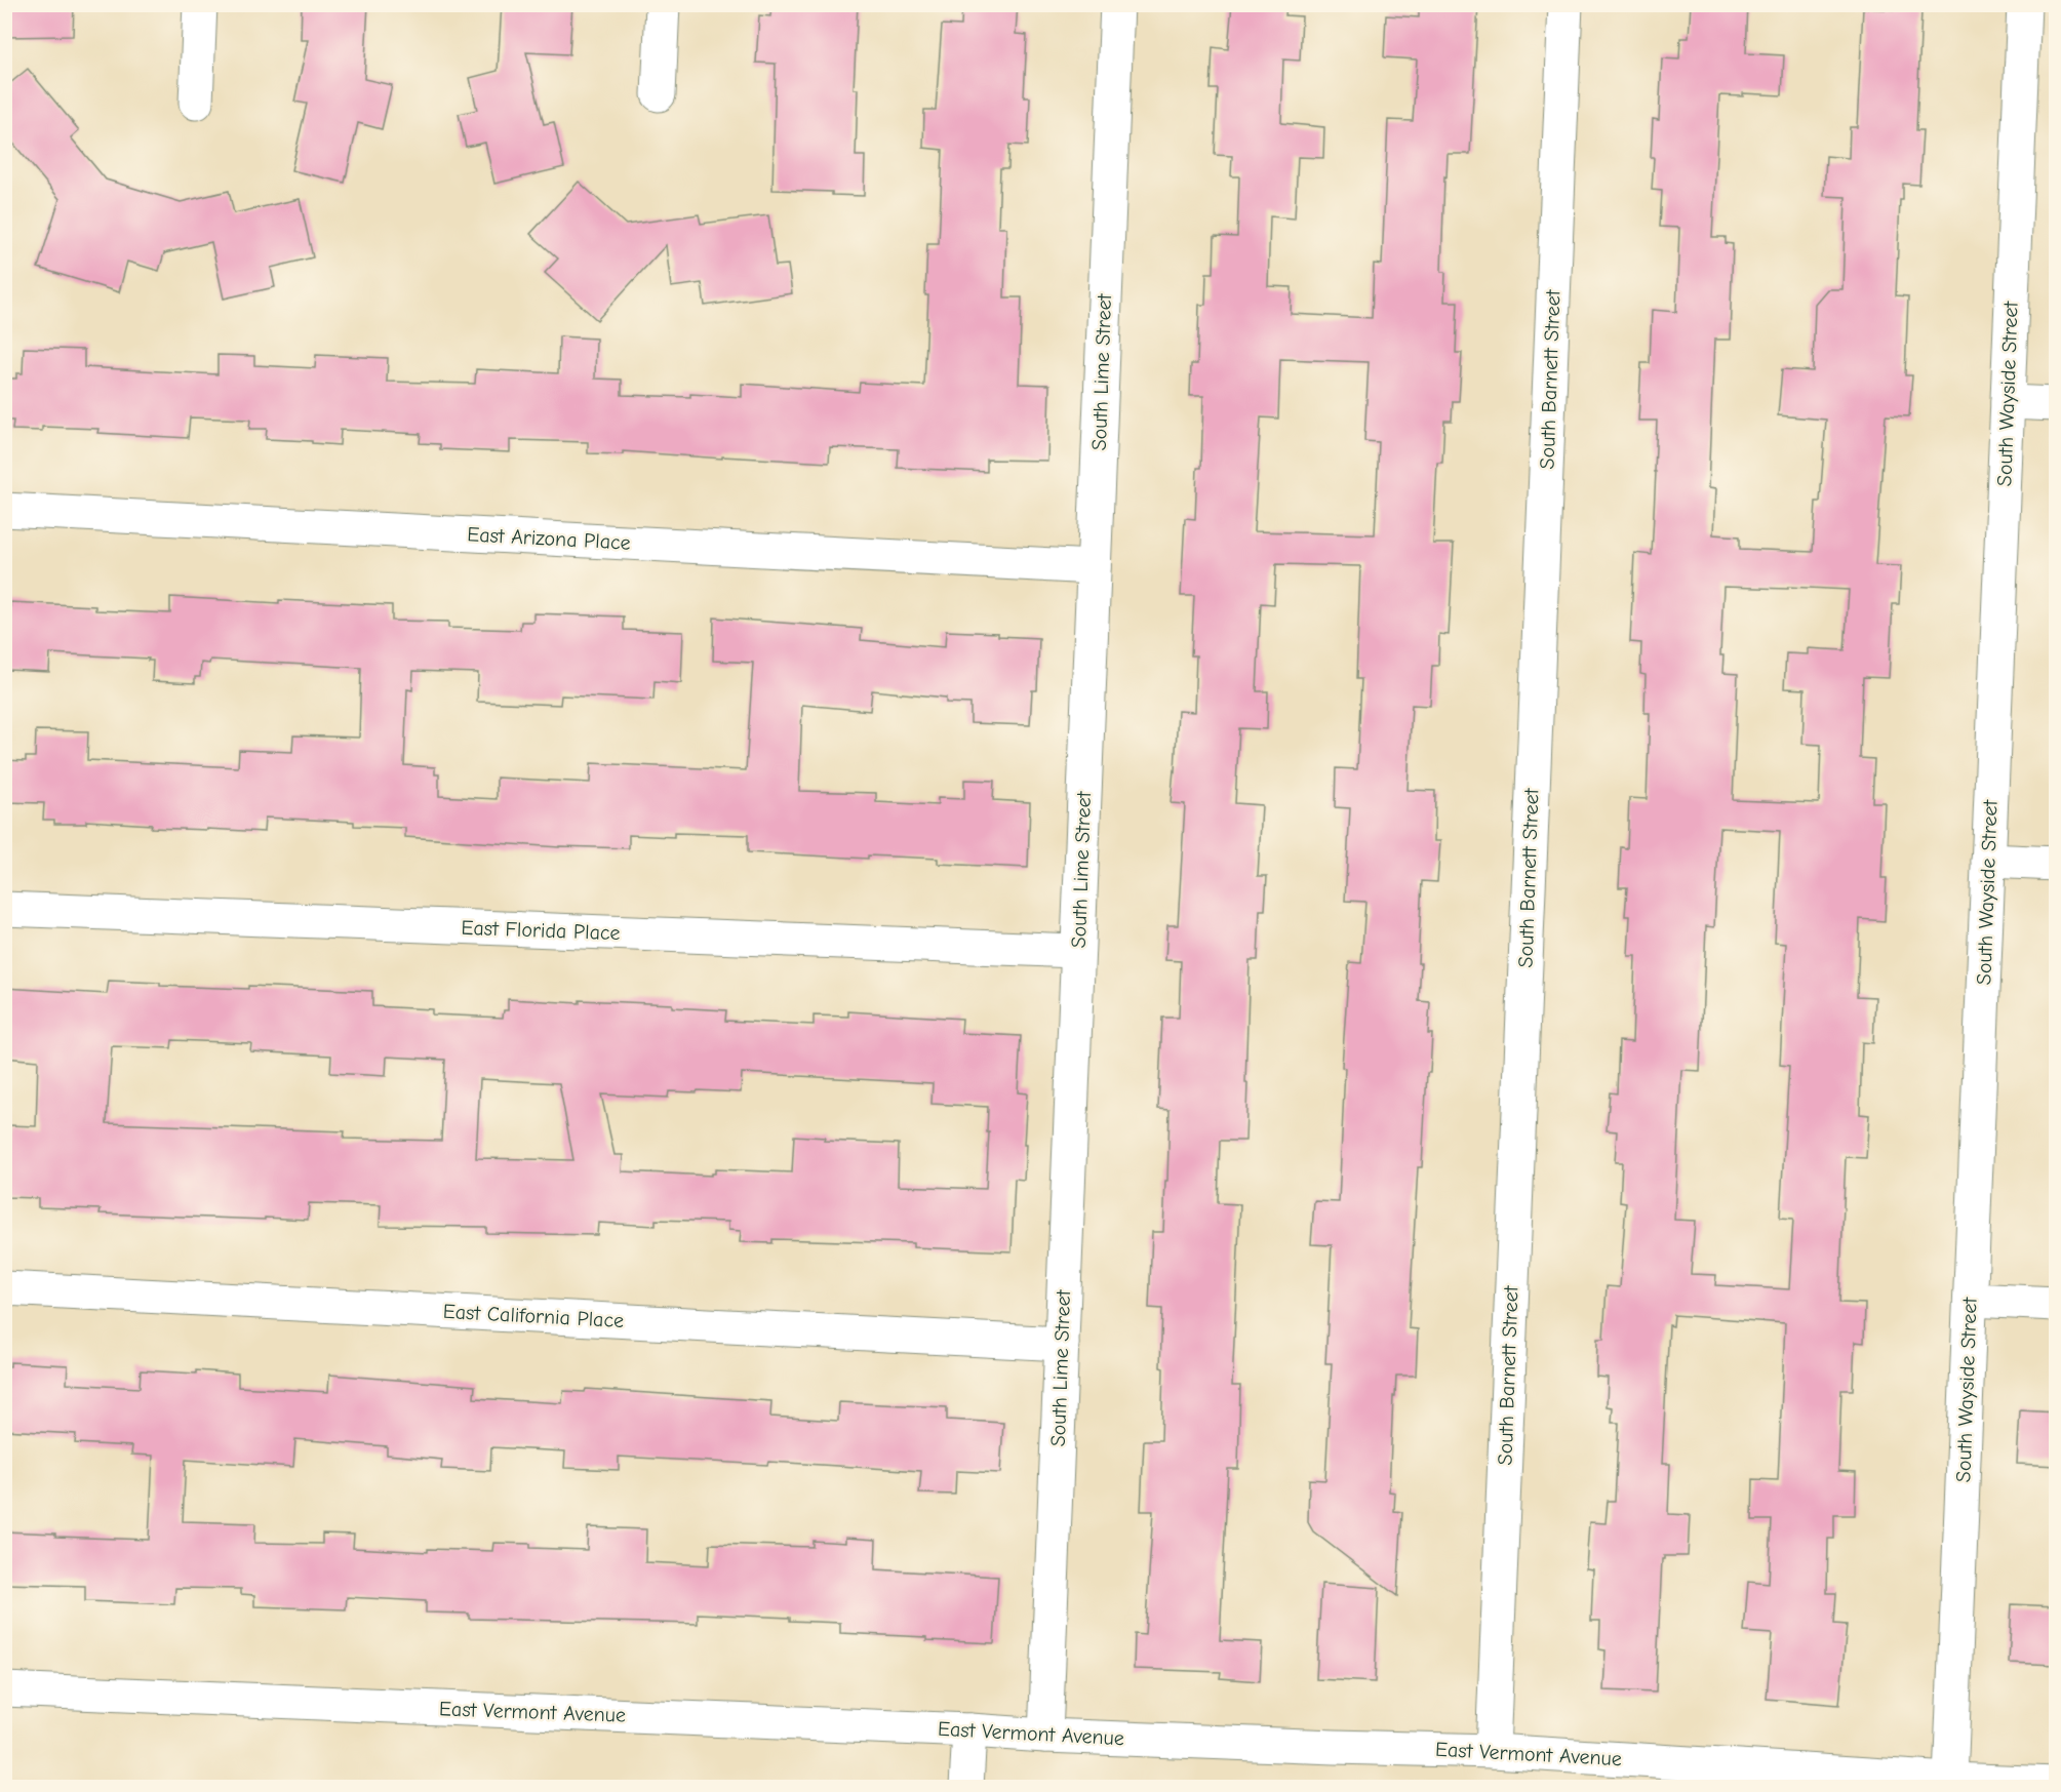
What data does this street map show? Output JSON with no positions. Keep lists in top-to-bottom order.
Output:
{
  "streets": {
    "street": [
      "South Lime Street",
      "South Barnett Street",
      "South Wayside Street",
      "East Arizona Place",
      "East Florida Place",
      "East California Place",
      "East Vermont Avenue"
    ]
  },
  "crossings": [
    ["South Lime Street", "East Arizona Place"],
    ["South Lime Street", "East Florida Place"],
    ["South Lime Street", "East California Place"],
    ["South Lime Street", "East Vermont Avenue"],
    ["South Barnett Street", "East Vermont Avenue"],
    ["South Wayside Street", "East Vermont Avenue"]
  ]
}
